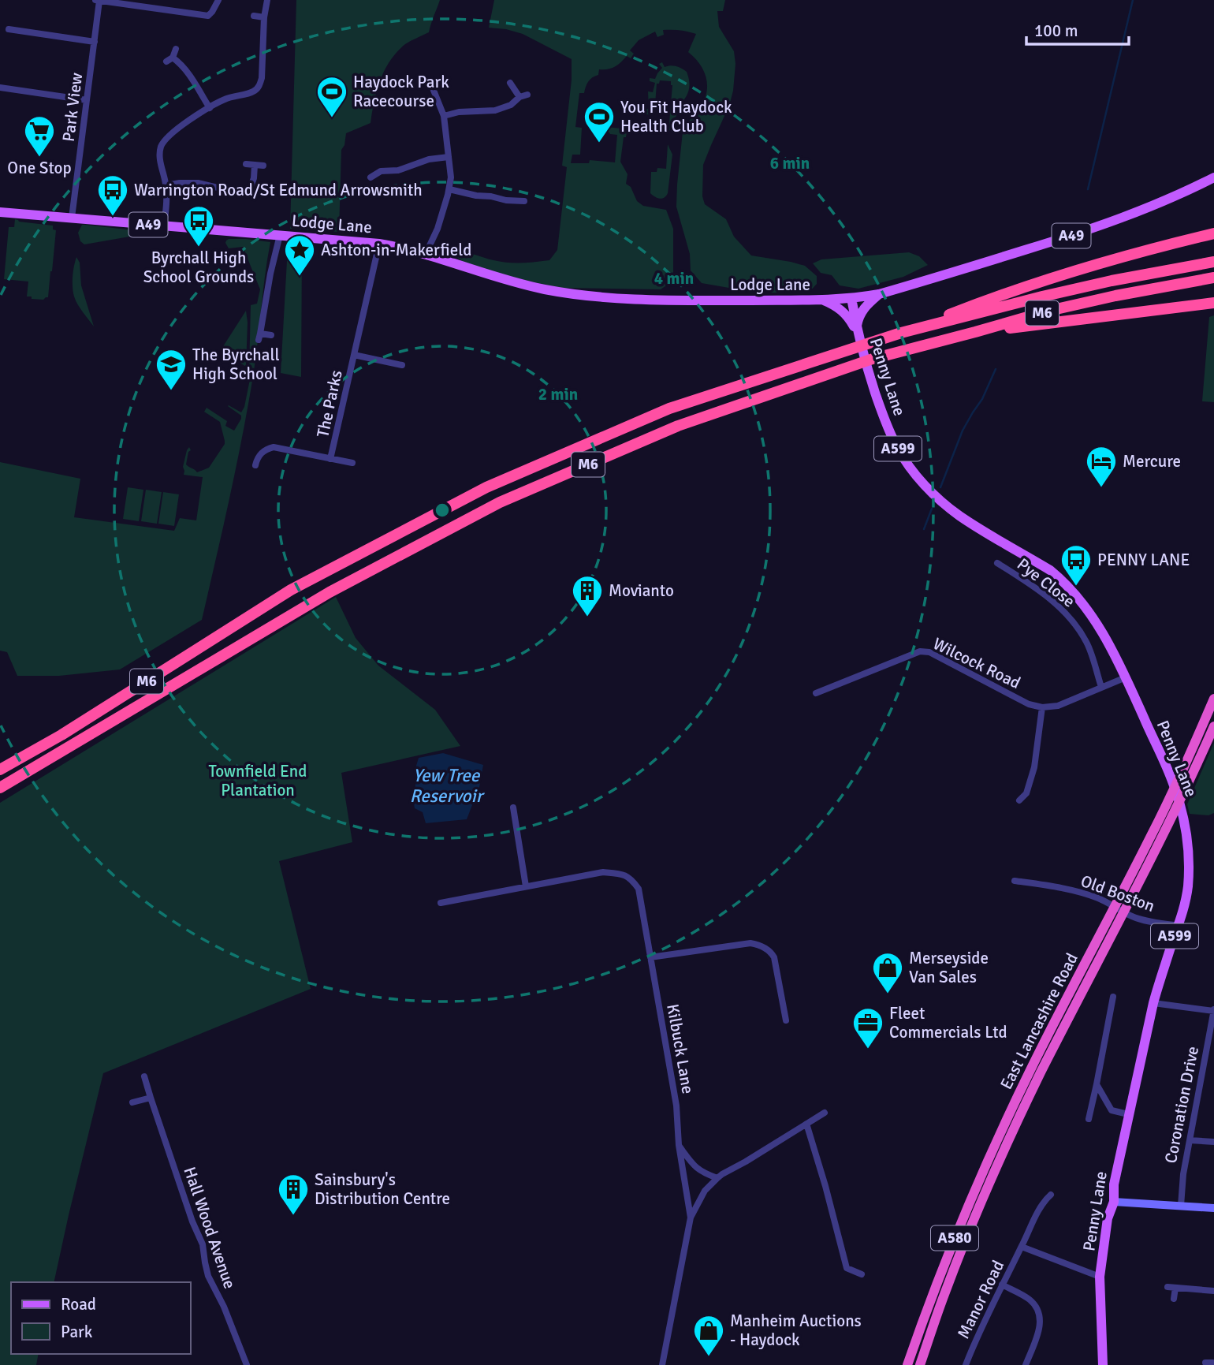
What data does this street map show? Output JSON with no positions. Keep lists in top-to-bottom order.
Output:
{
  "streets": {
    "highway": ["M6", "East Lancashire Road", "A580"],
    "main road": [
      "Lodge Lane",
      "A49",
      "Penny Lane",
      "A599"
    ],
    "street": [
      "Park View",
      "The Parks",
      "Pye Close",
      "Wilcock Road",
      "Old Boston",
      "Kilbuck Lane",
      "Coronation Drive",
      "Hall Wood Avenue",
      "Manor Road"
    ]
  },
  "crossings": [
    ["Park View", "A49"],
    ["Lodge Lane", "A49"],
    ["Lodge Lane", "Penny Lane"],
    ["Lodge Lane", "The Parks"],
    ["Lodge Lane", "A599"],
    ["Penny Lane", "A599"],
    ["Penny Lane", "Old Boston"],
    ["Penny Lane", "Manor Road"]
  ],
  "water": ["Yew Tree Reservoir"],
  "parks": ["Townfield End Plantation"],
  "places": {
    "sports": ["Haydock Park Racecourse", "You Fit Haydock Health Club"],
    "supermarket": ["One Stop"],
    "bus stop": ["Warrington Road/St Edmund Arrowsmith", "Byrchall High School Grounds", "PENNY LANE"],
    "place": ["Ashton-in-Makerfield"],
    "school or university": ["The Byrchall High School"],
    "hotel": ["Mercure"],
    "building": ["Movianto", "Sainsbury's Distribution Centre"],
    "shop": ["Merseyside Van Sales", "Manheim Auctions - Haydock"],
    "office": ["Fleet Commercials Ltd"]
  },
  "legend": ["Road", "Park"],
  "scale_bar": "100 m",
  "rings": ["6 min", "4 min", "2 min"]
}
